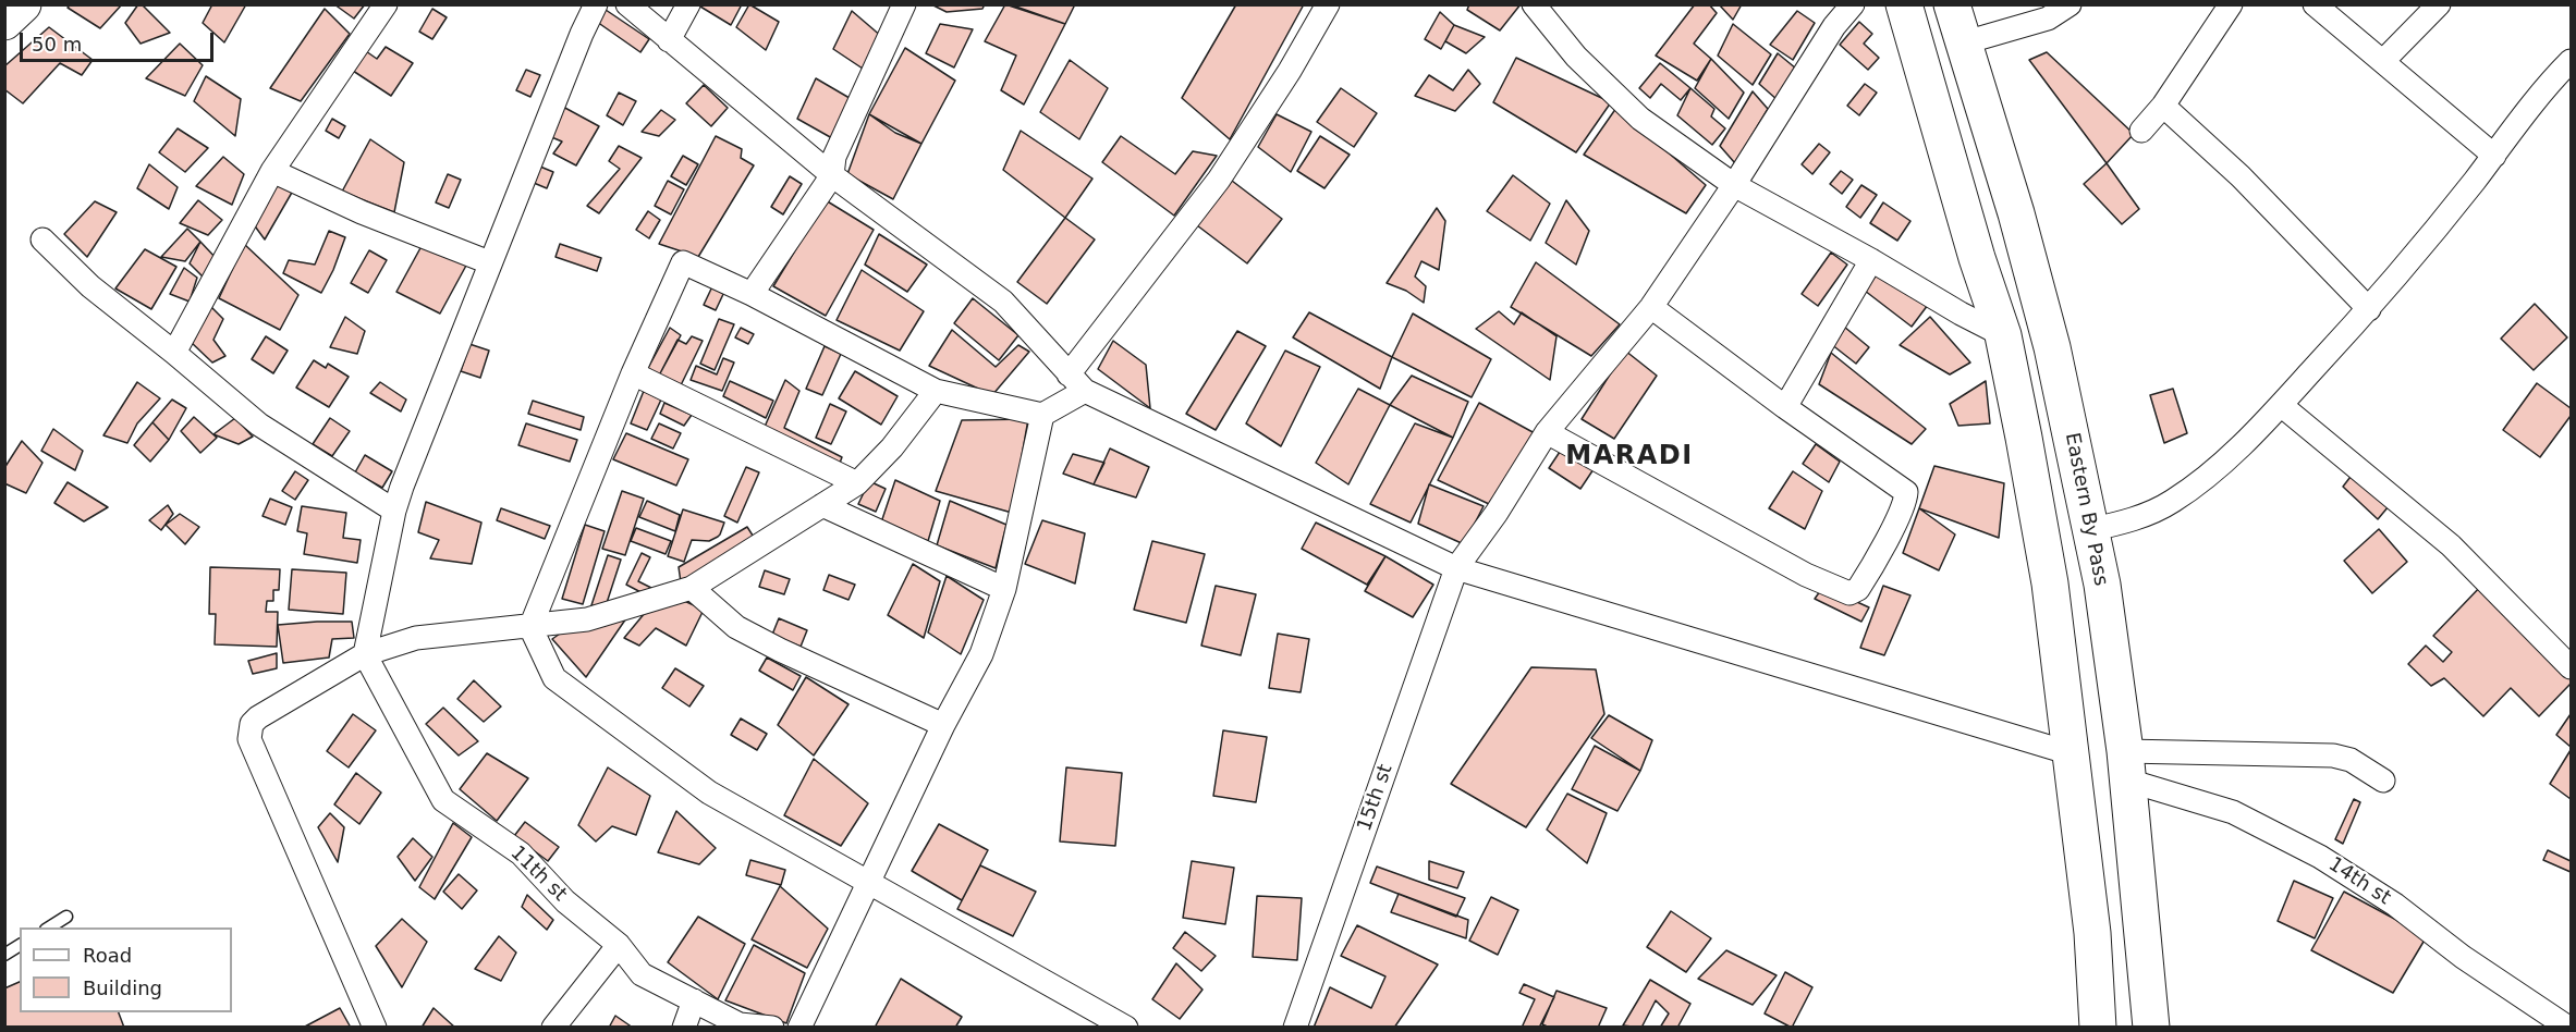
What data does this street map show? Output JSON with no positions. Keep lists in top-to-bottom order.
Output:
{
  "streets": {
    "main road": ["Eastern By Pass"],
    "street": ["15th st", "11th st", "14th st"]
  },
  "crossings": [
    ["Eastern By Pass", "14th st"]
  ],
  "districts": ["MARADI"],
  "legend": ["Road", "Building"],
  "scale_bar": "50 m"
}
